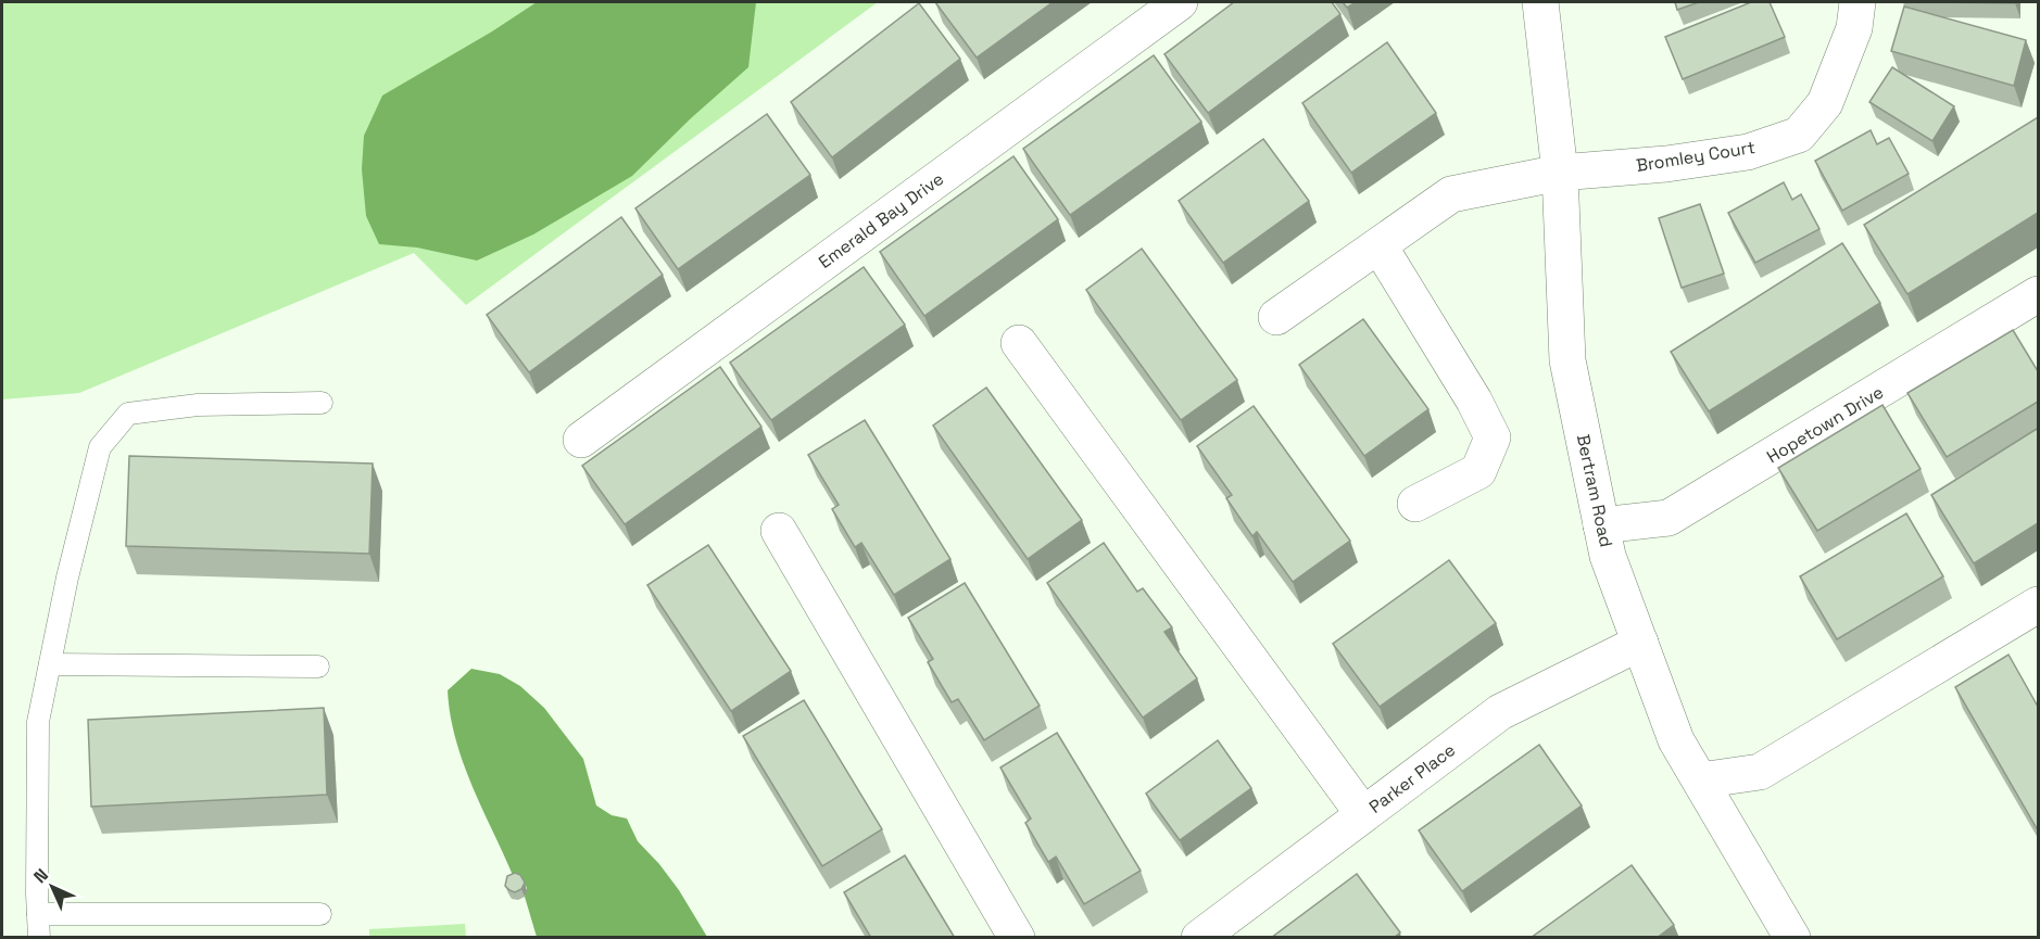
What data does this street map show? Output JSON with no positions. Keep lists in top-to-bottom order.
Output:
{
  "streets": {
    "street": [
      "Bromley Court",
      "Emerald Bay Drive",
      "Hopetown Drive",
      "Bertram Road",
      "Parker Place"
    ]
  },
  "crossings": [
    ["Bromley Court", "Bertram Road"],
    ["Hopetown Drive", "Bertram Road"],
    ["Bertram Road", "Parker Place"]
  ],
  "north": "top left"
}
